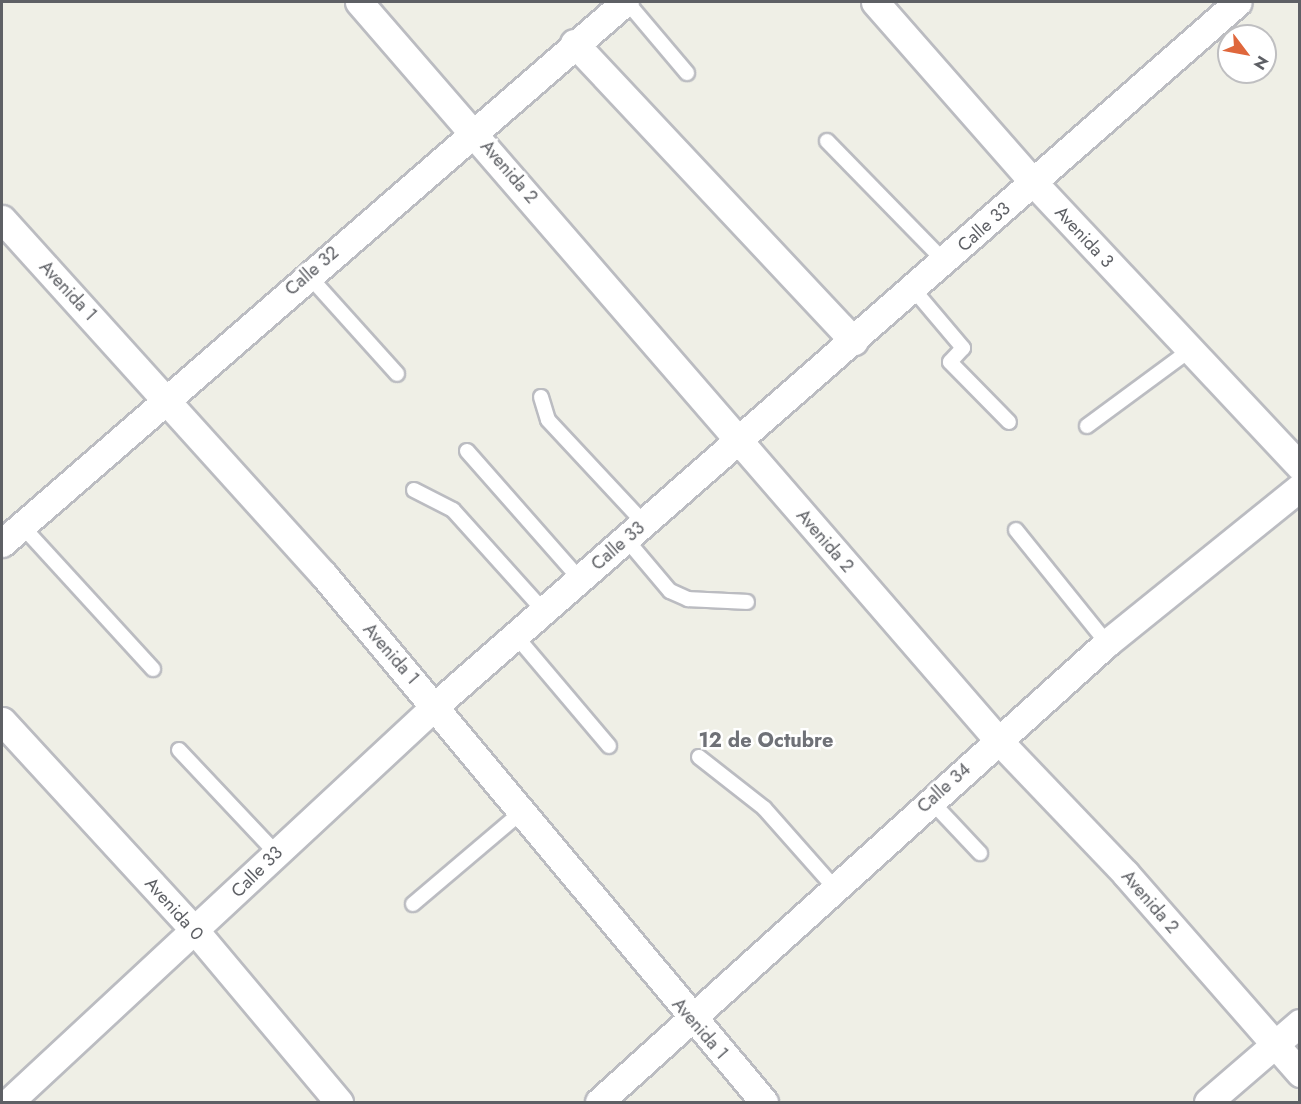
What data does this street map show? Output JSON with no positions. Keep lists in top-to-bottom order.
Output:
{
  "streets": {
    "street": [
      "Avenida 2",
      "Calle 33",
      "Avenida 3",
      "Calle 32",
      "Avenida 1",
      "Calle 34",
      "Avenida 0"
    ]
  },
  "crossings": [
    ["Avenida 2", "Calle 33"],
    ["Avenida 2", "Calle 32"],
    ["Avenida 2", "Calle 34"],
    ["Calle 33", "Avenida 3"],
    ["Calle 33", "Avenida 1"],
    ["Calle 33", "Avenida 0"],
    ["Calle 32", "Avenida 1"],
    ["Avenida 1", "Calle 34"]
  ],
  "districts": ["12 de Octubre"],
  "north": "bottom right"
}
